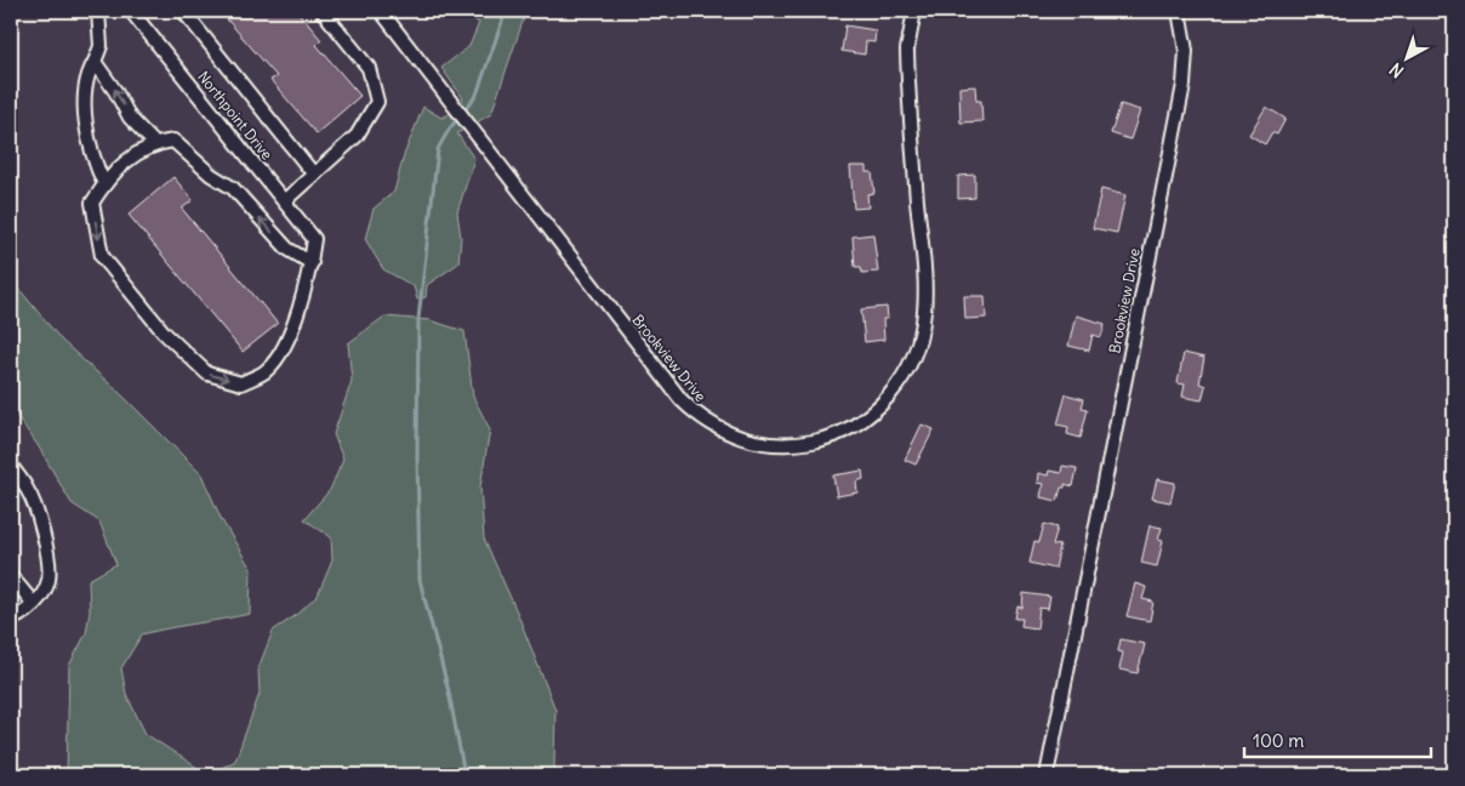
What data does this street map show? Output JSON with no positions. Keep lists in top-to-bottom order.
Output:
{
  "streets": {
    "street": ["Northpoint Drive", "Brookview Drive"]
  },
  "scale_bar": "100 m",
  "north": "bottom left"
}
